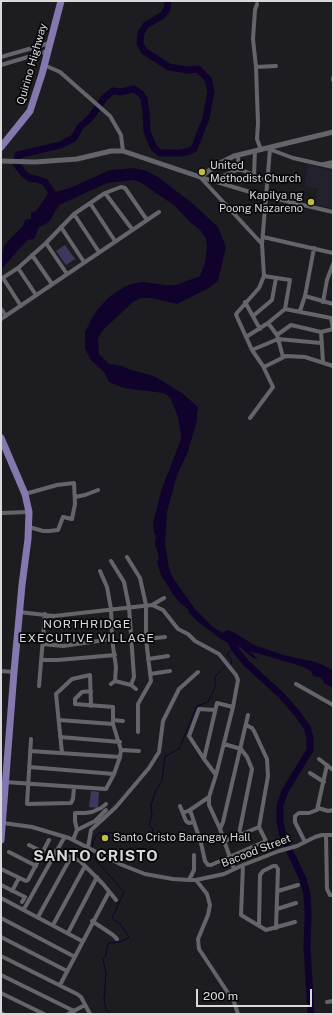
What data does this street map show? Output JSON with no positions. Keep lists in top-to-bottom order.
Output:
{
  "streets": {
    "main road": ["Quirino Highway"],
    "street": ["Bacood Street"]
  },
  "districts": ["NORTHRIDGE EXECUTIVE VILLAGE", "SANTO CRISTO"],
  "places": ["United Methodist Church", "Kapilya ng Poong Nazareno", "Santo Cristo Barangay Hall"],
  "scale_bar": "200 m"
}
